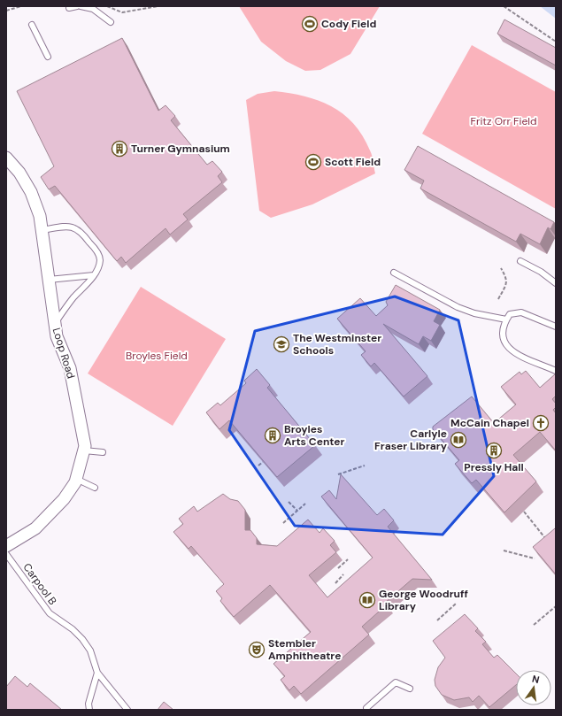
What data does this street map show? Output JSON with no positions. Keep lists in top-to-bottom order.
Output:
{
  "streets": {
    "street": ["Loop Road"],
    "lane": ["Carpool B"]
  },
  "parks": ["Fritz Orr Field", "Broyles Field"],
  "places": {
    "sports": ["Cody Field", "Scott Field"],
    "building": ["Turner Gymnasium", "Broyles Arts Center", "Pressly Hall"],
    "school or university": ["The Westminster Schools"],
    "church": ["McCain Chapel"],
    "library": ["Carlyle Fraser Library", "George Woodruff Library"],
    "theatre": ["Stembler Amphitheatre"]
  },
  "north": "top"
}
